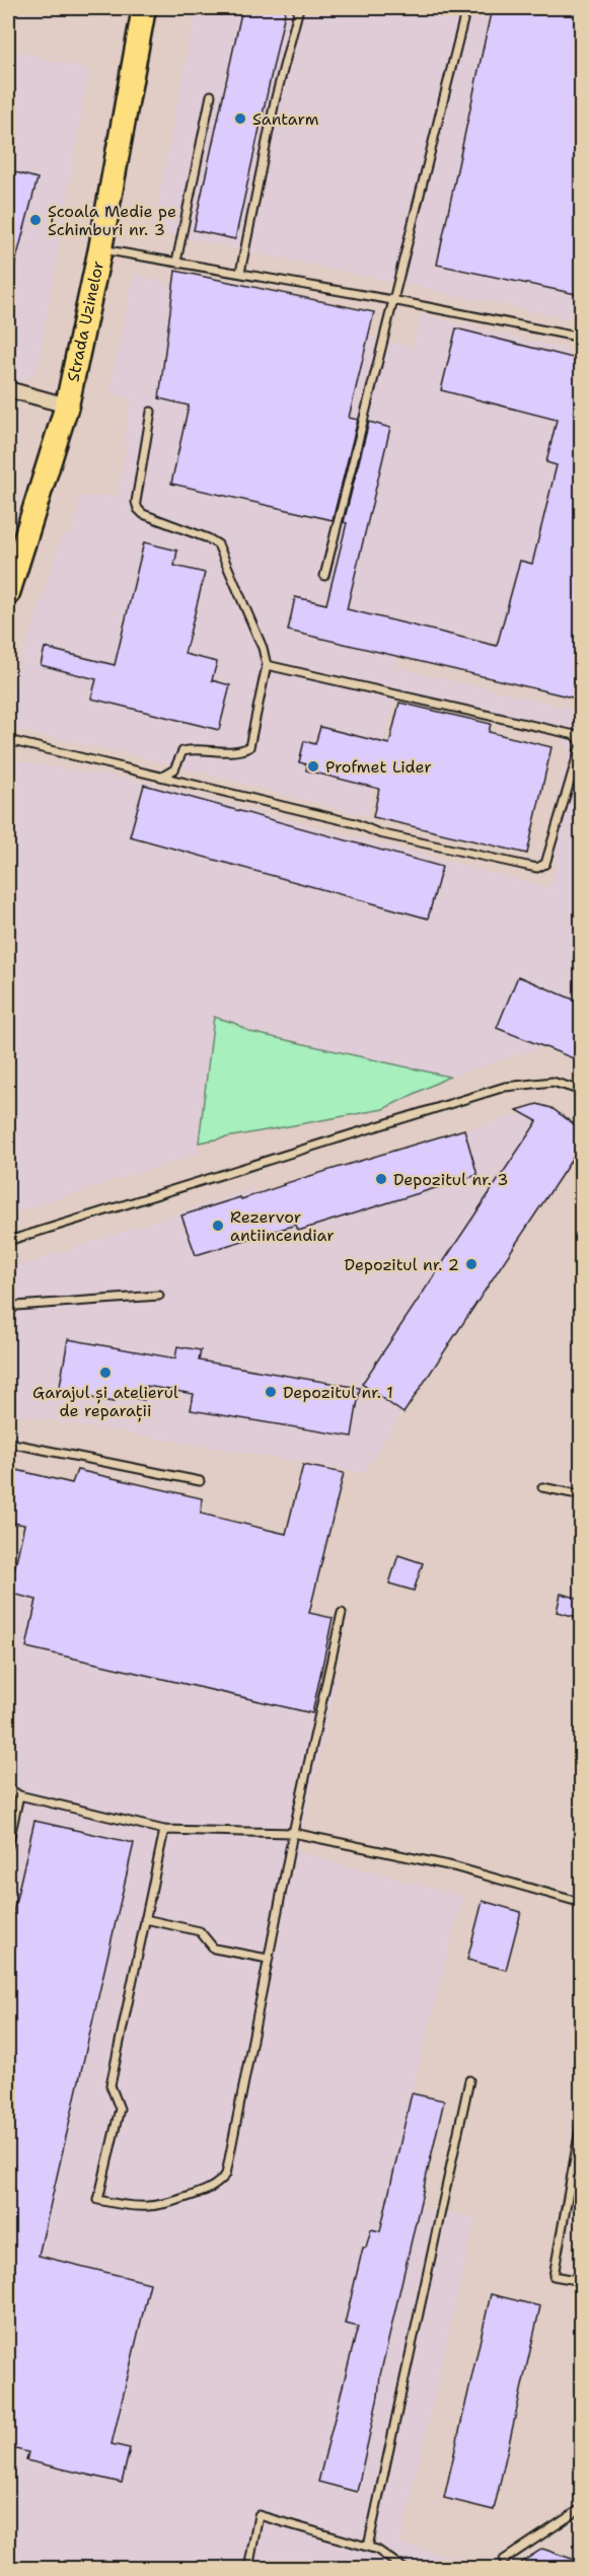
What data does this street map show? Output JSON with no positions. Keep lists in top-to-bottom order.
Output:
{
  "streets": {
    "main road": ["Strada Uzinelor"]
  },
  "places": [
    "Santarm",
    "Școala Medie pe Schimburi nr. 3",
    "Profmet Lider",
    "Depozitul nr. 3",
    "Rezervor antiincendiar",
    "Depozitul nr. 2",
    "Garajul și atelierul de reparații",
    "Depozitul nr. 1"
  ]
}
